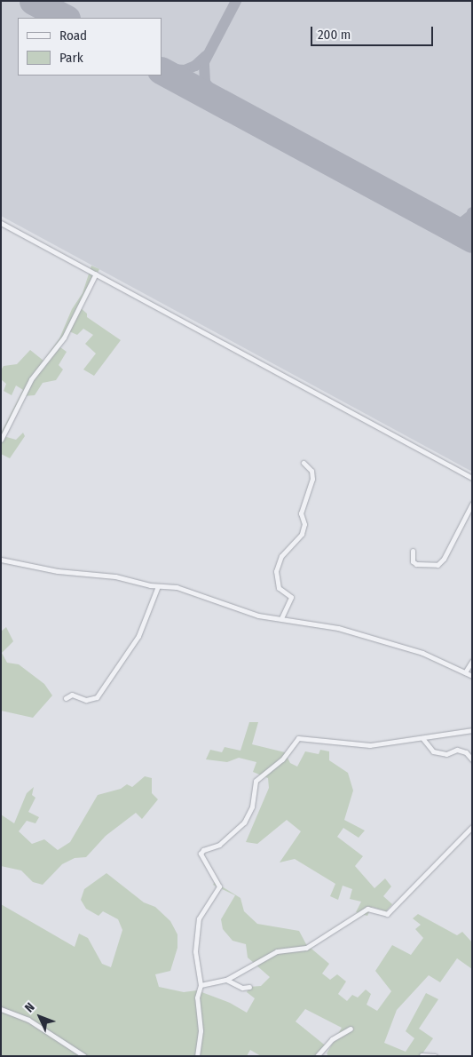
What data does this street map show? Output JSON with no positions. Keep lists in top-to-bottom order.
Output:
{
  "legend": ["Road", "Park"],
  "scale_bar": "200 m",
  "north": "top left"
}
